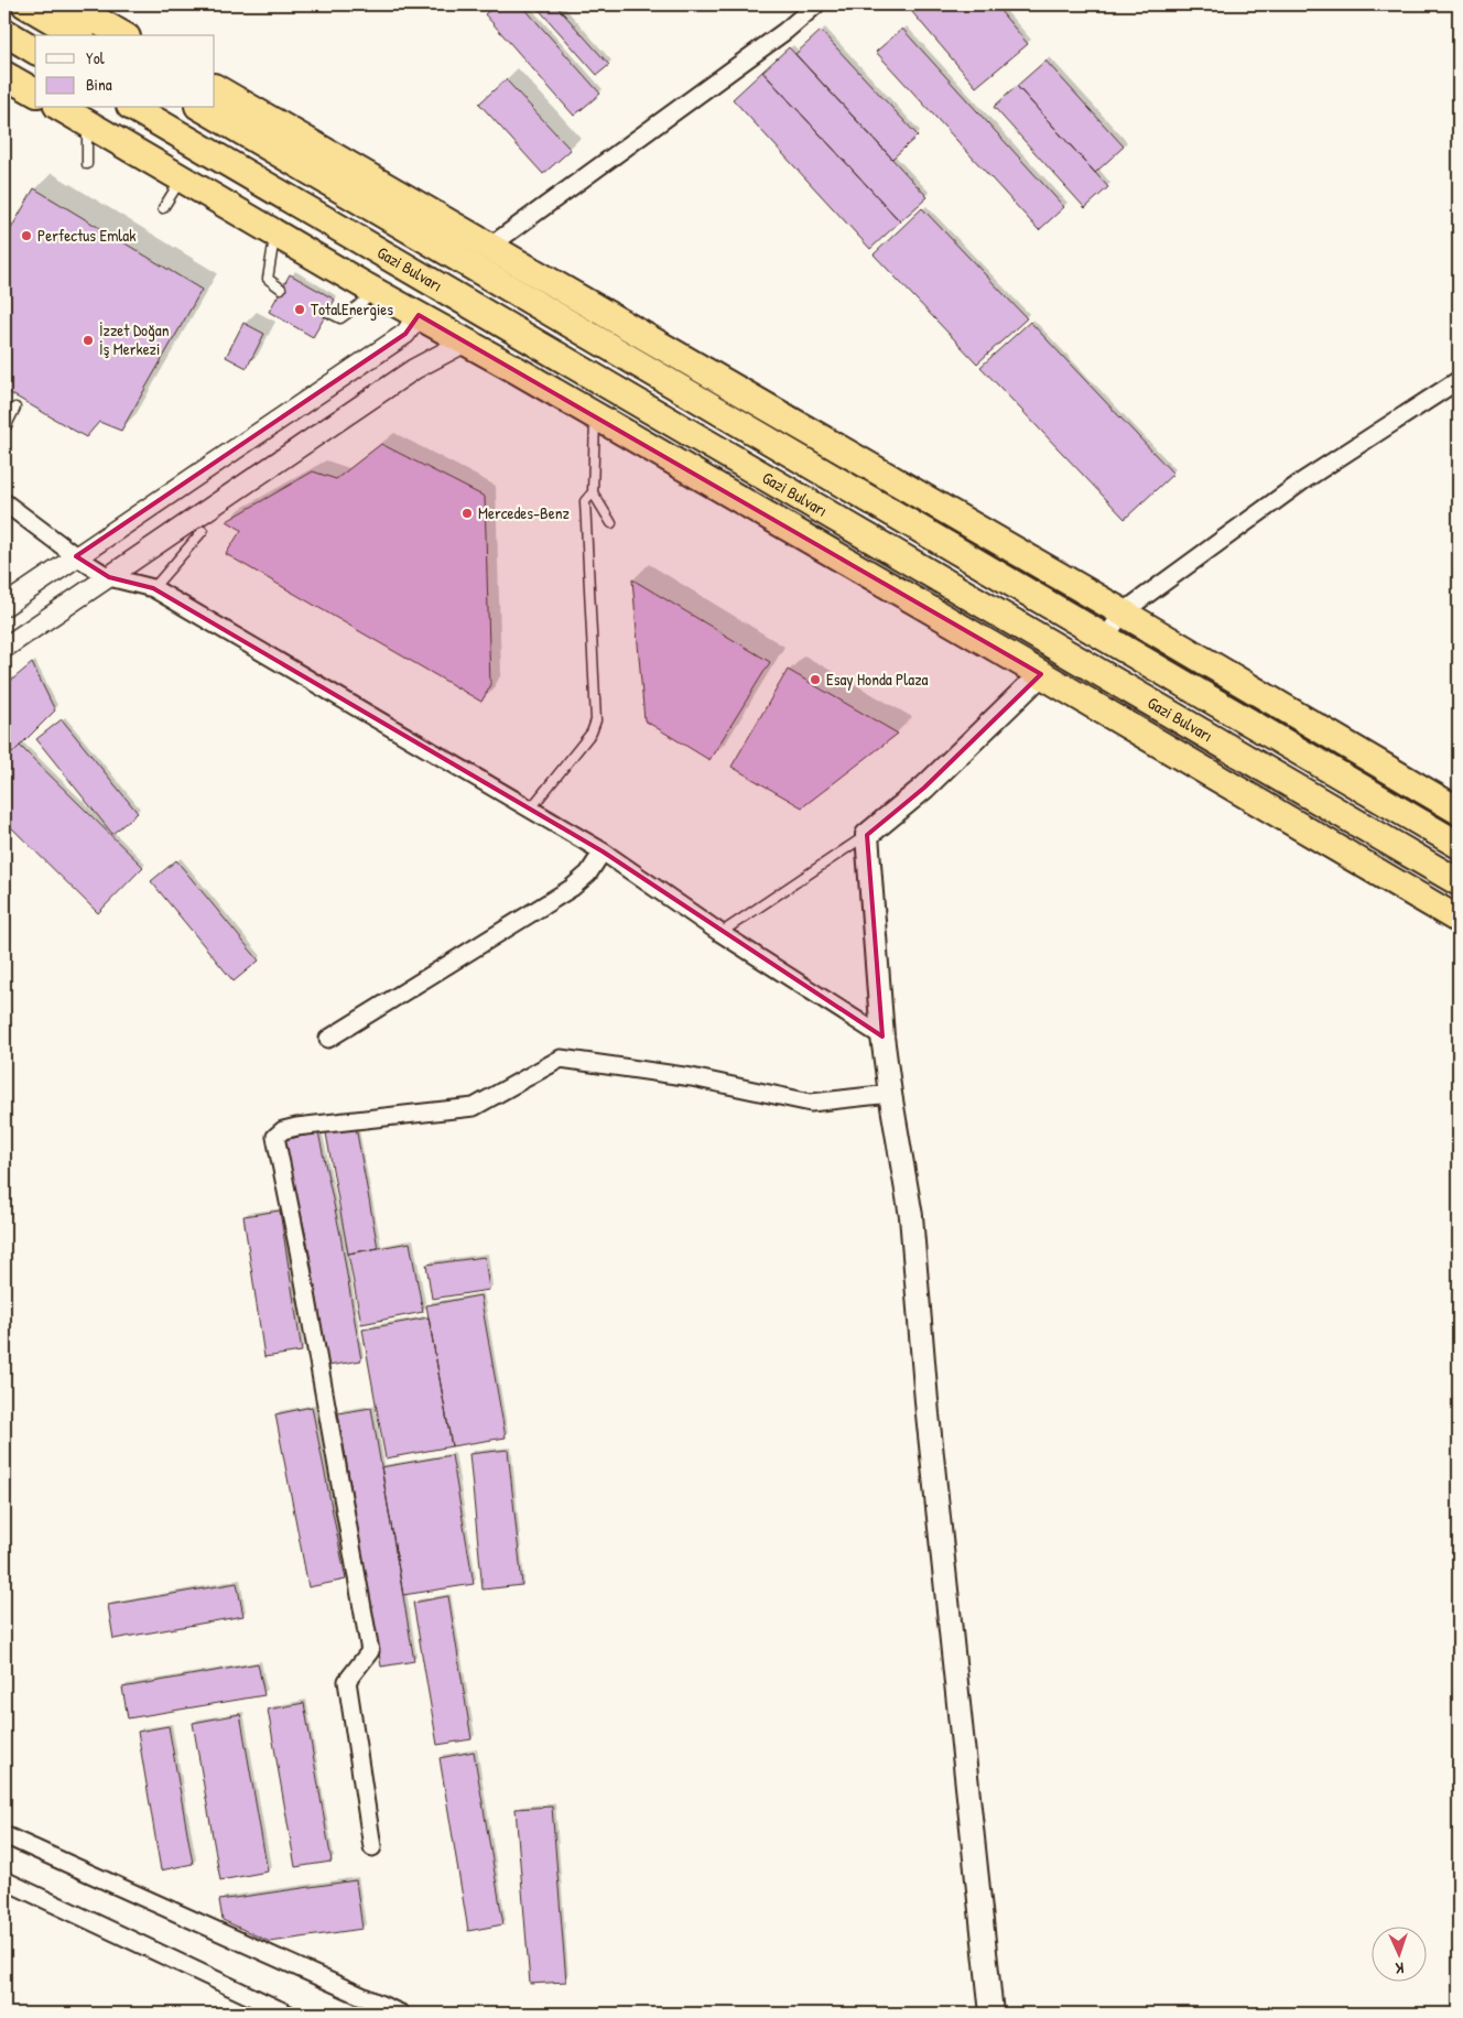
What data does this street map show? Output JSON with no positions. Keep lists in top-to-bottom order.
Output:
{
  "streets": {
    "highway": ["Gazi Bulvarı"]
  },
  "places": [
    "Perfectus Emlak",
    "TotalEnergies",
    "İzzet Doğan İş Merkezi",
    "Mercedes-Benz",
    "Esay Honda Plaza"
  ],
  "legend": ["Yol", "Bina"],
  "north": "bottom"
}
